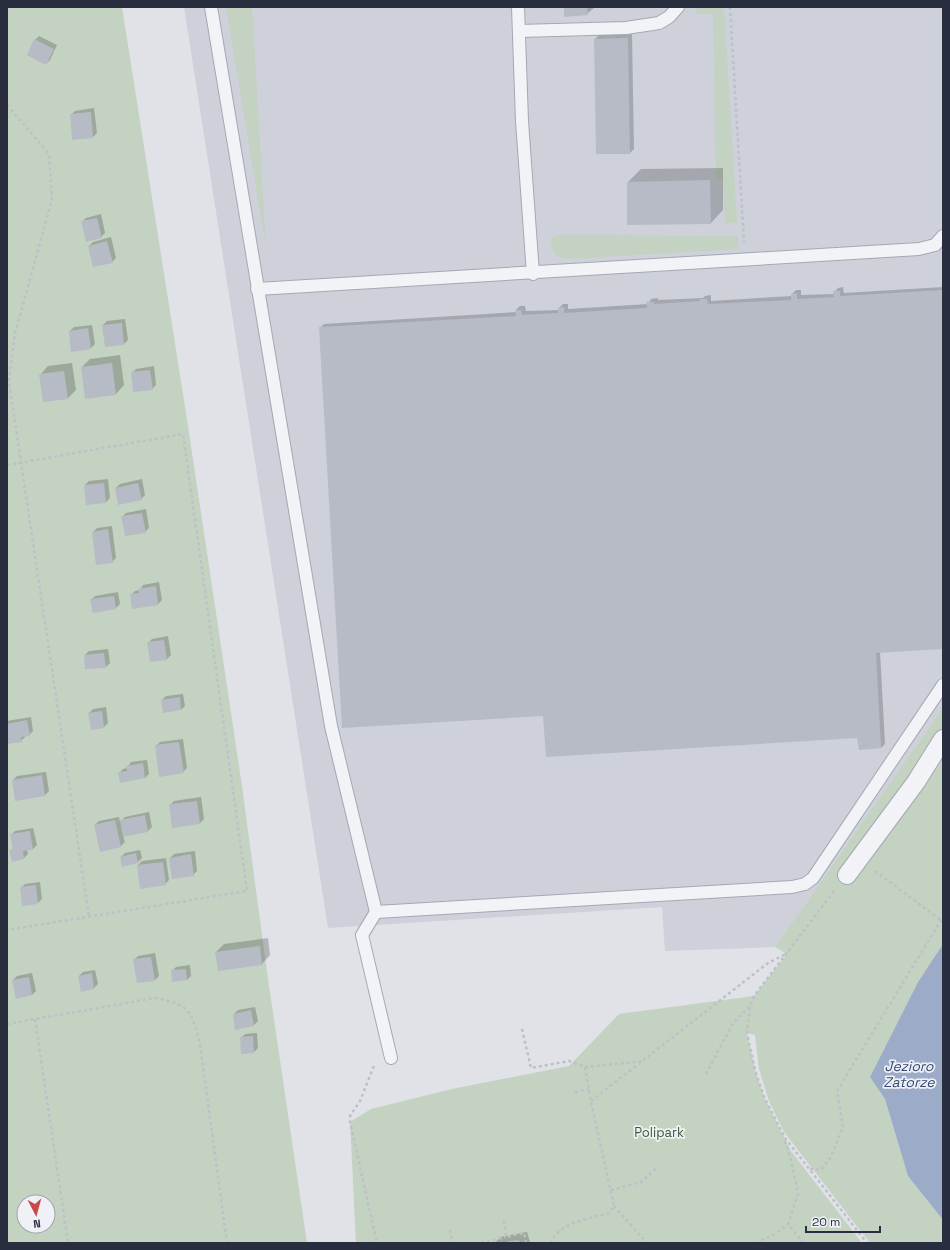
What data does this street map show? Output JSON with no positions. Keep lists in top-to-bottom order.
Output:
{
  "water": ["Jezioro Zatorze"],
  "parks": ["Polipark"],
  "scale_bar": "20 m",
  "north": "bottom"
}
